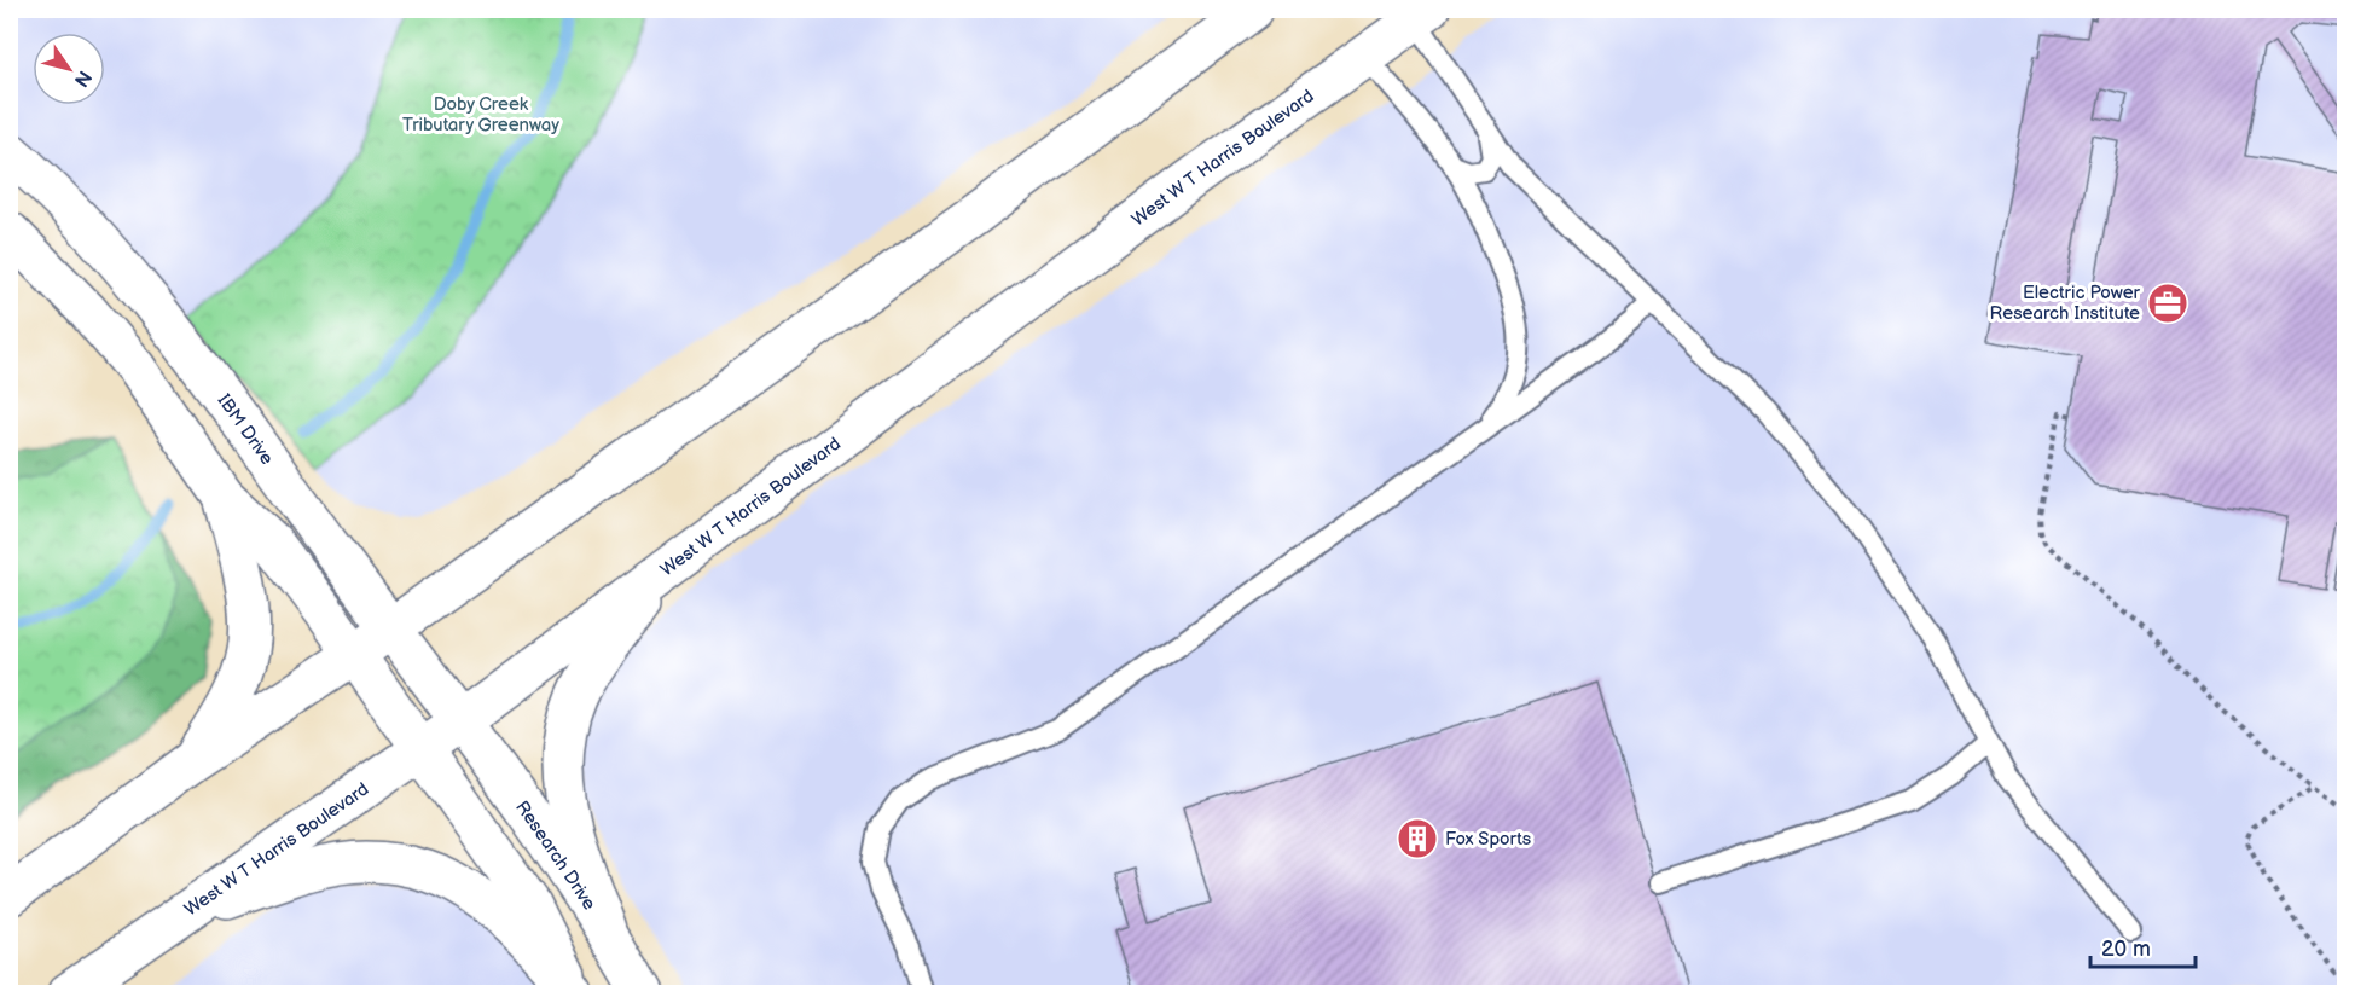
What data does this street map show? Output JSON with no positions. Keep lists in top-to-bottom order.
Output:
{
  "streets": {
    "main road": ["West W T Harris Boulevard", "IBM Drive", "Research Drive"]
  },
  "crossings": [
    ["West W T Harris Boulevard", "IBM Drive"],
    ["West W T Harris Boulevard", "Research Drive"],
    ["IBM Drive", "Research Drive"]
  ],
  "parks": ["Doby Creek Tributary Greenway"],
  "places": {
    "office": ["Electric Power Research Institute"],
    "building": ["Fox Sports"]
  },
  "scale_bar": "20 m",
  "north": "bottom right"
}
